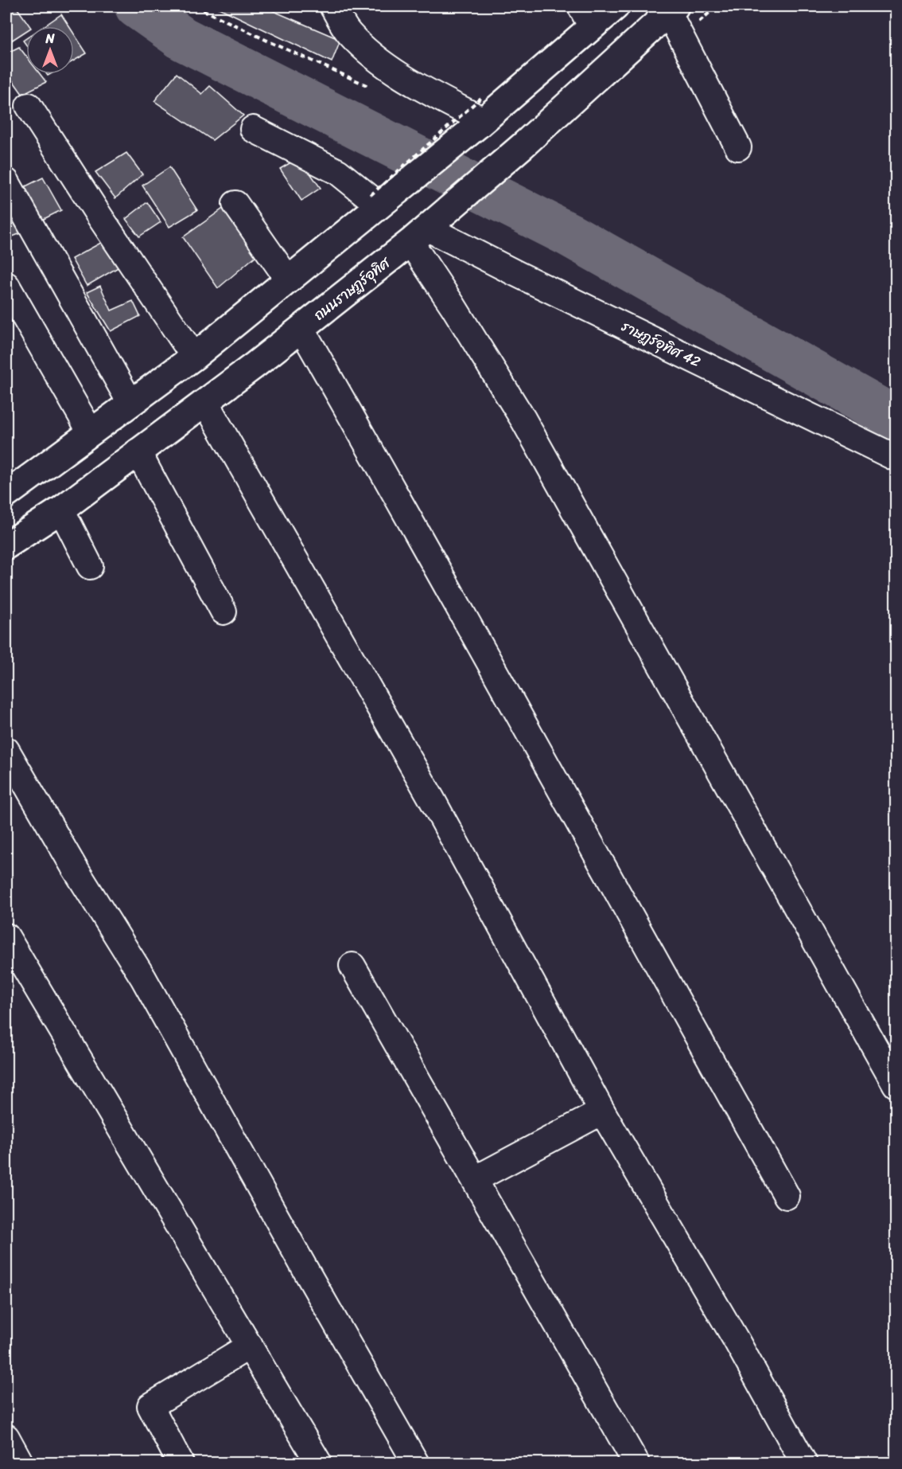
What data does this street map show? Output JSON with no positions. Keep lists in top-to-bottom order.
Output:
{
  "streets": {
    "main road": ["ถนนราษฎร์อุทิศ"],
    "street": ["ราษฎร์อุทิศ 42"]
  },
  "crossings": [
    ["ถนนราษฎร์อุทิศ", "ราษฎร์อุทิศ 42"]
  ],
  "north": "top"
}
